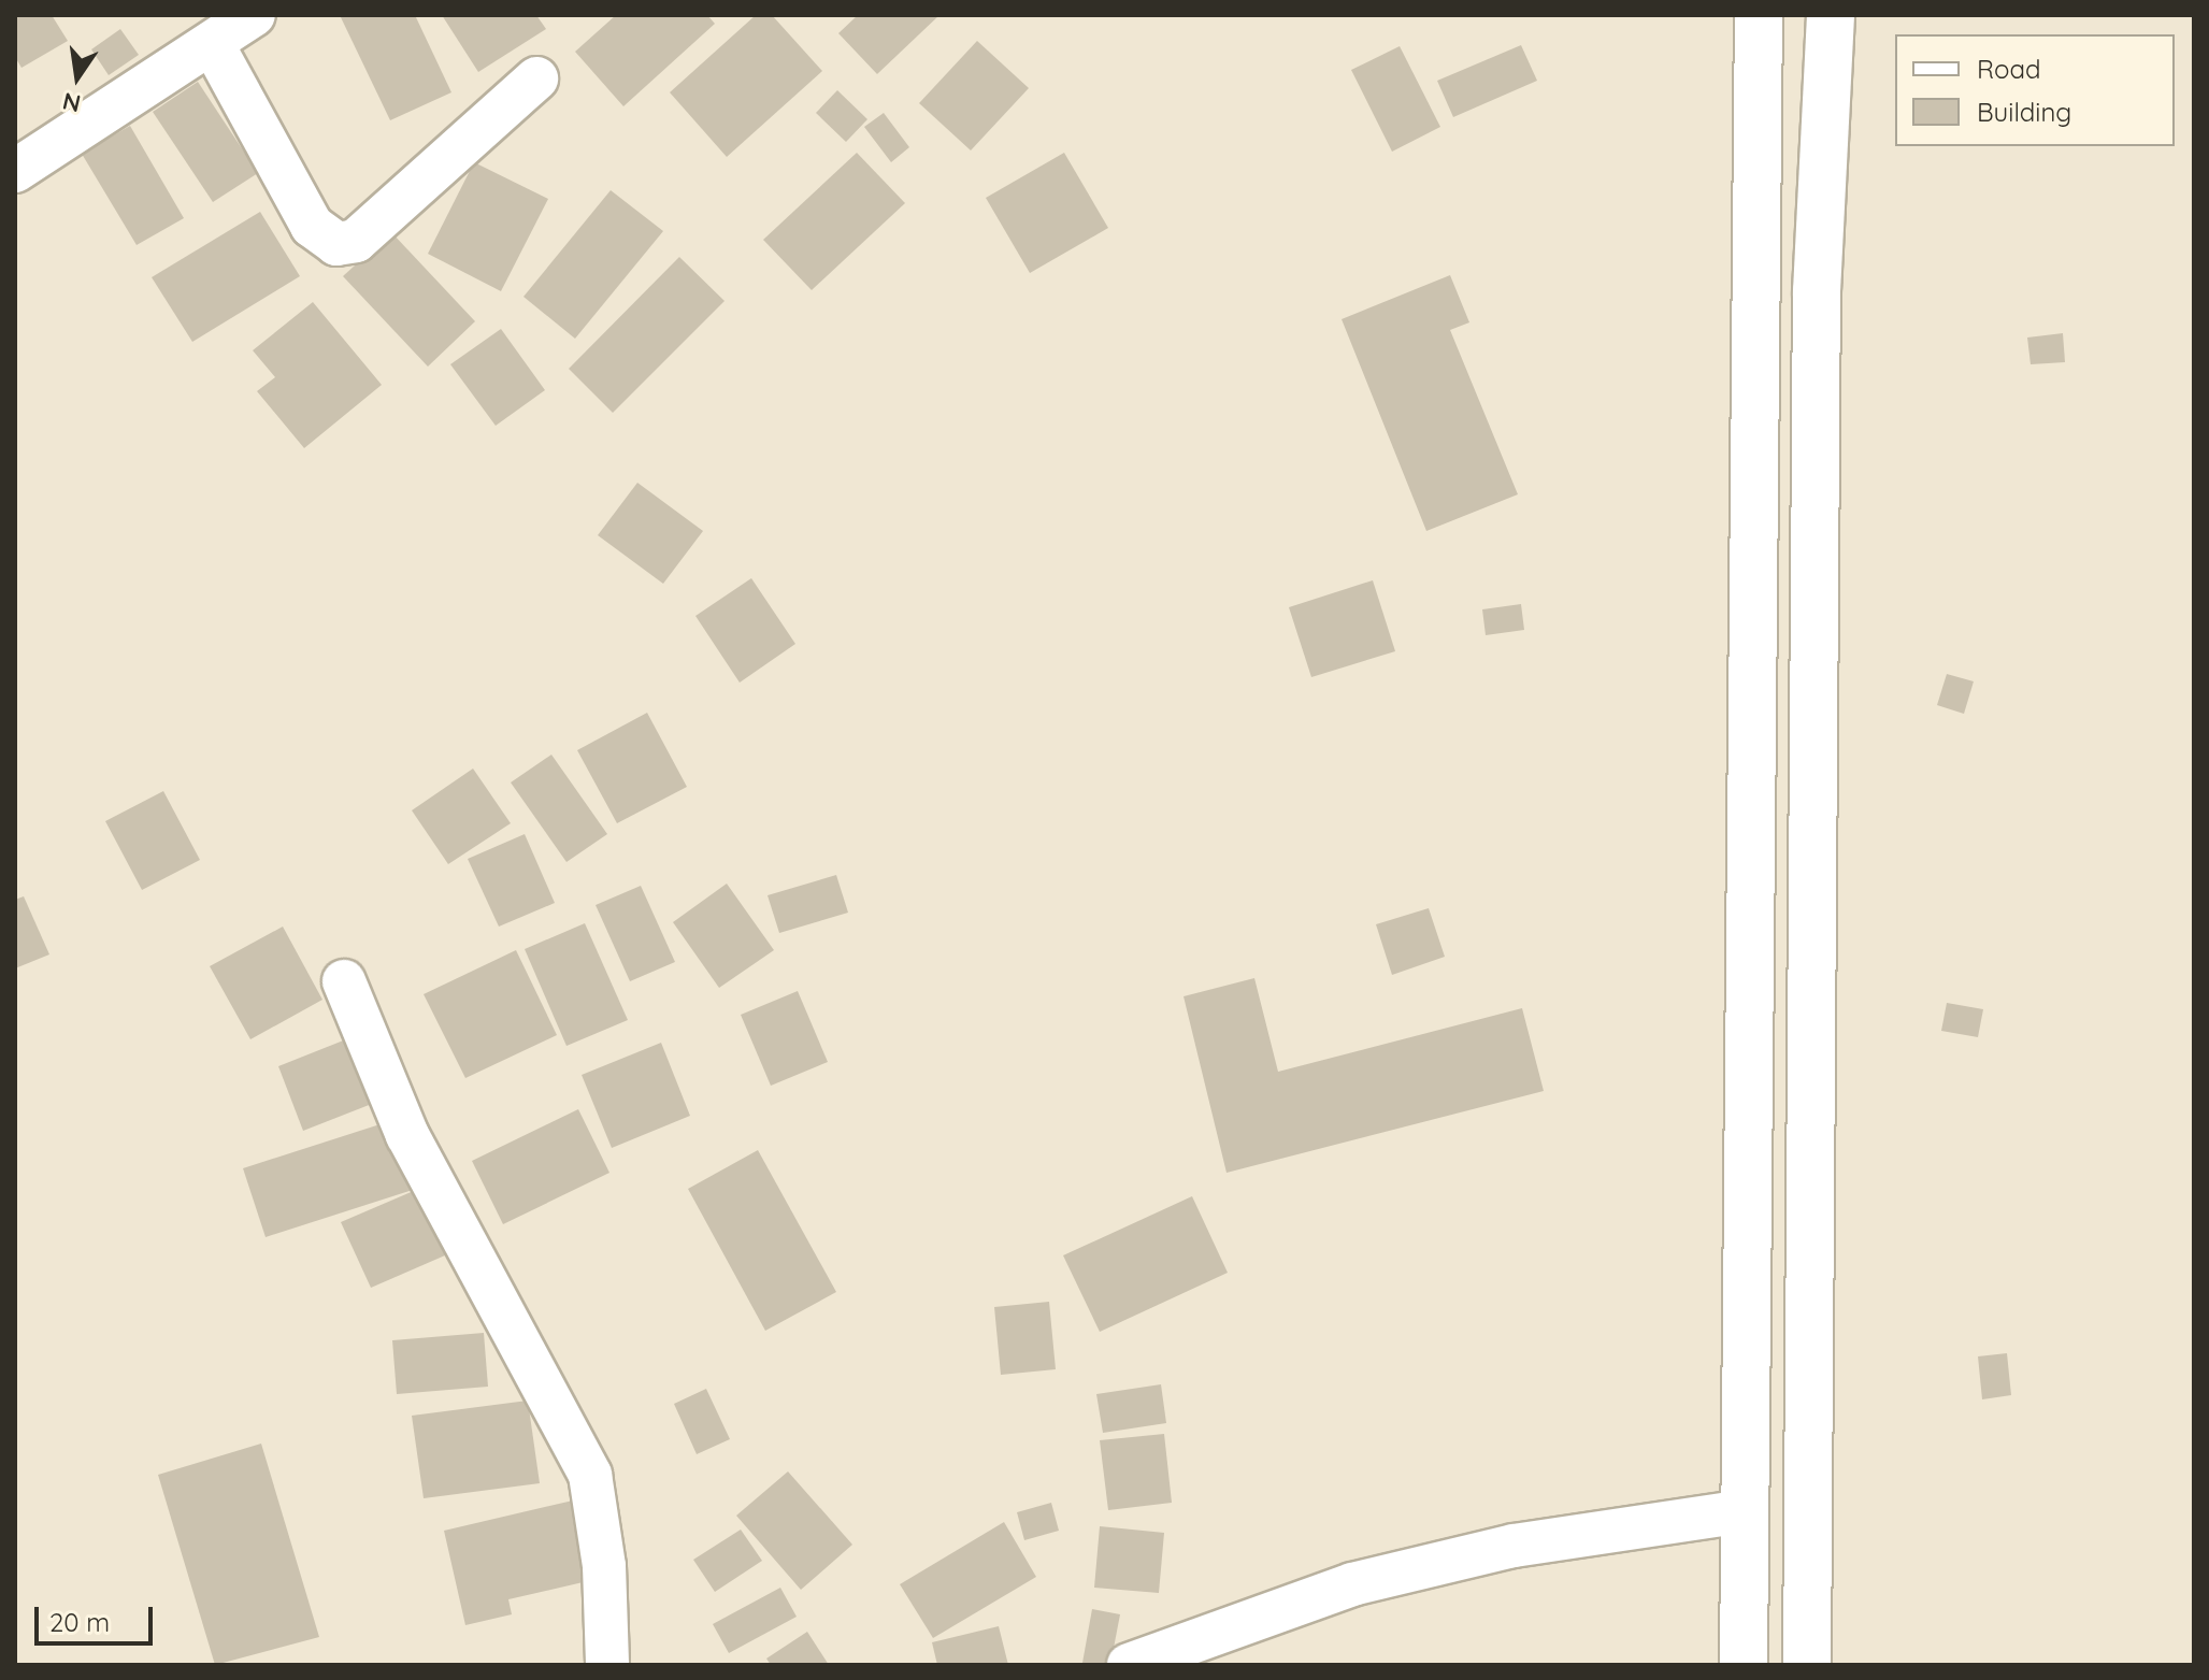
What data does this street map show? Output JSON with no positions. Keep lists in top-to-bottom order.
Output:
{
  "legend": ["Road", "Building"],
  "scale_bar": "20 m",
  "north": "bottom"
}
